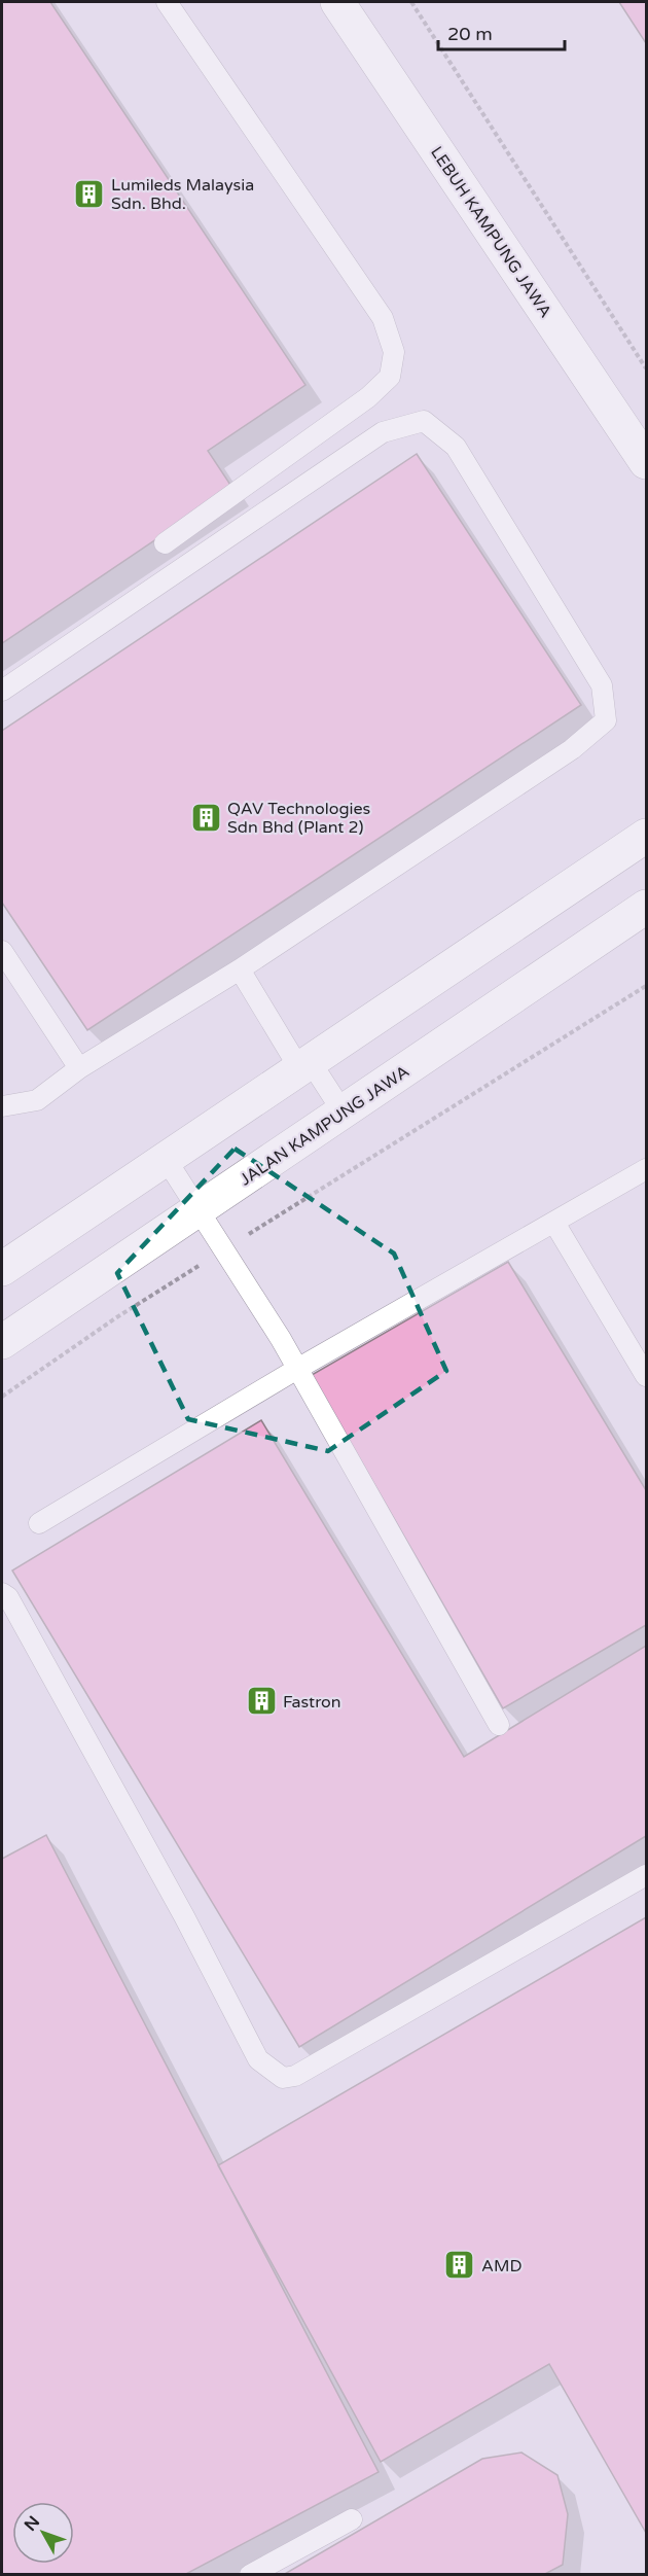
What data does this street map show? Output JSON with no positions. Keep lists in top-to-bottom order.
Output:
{
  "streets": {
    "street": ["LEBUH KAMPUNG JAWA", "JALAN KAMPUNG JAWA"]
  },
  "places": {
    "building": [
      "Lumileds Malaysia Sdn. Bhd.",
      "QAV Technologies Sdn Bhd (Plant 2)",
      "Fastron",
      "AMD"
    ]
  },
  "scale_bar": "20 m",
  "north": "top left"
}
